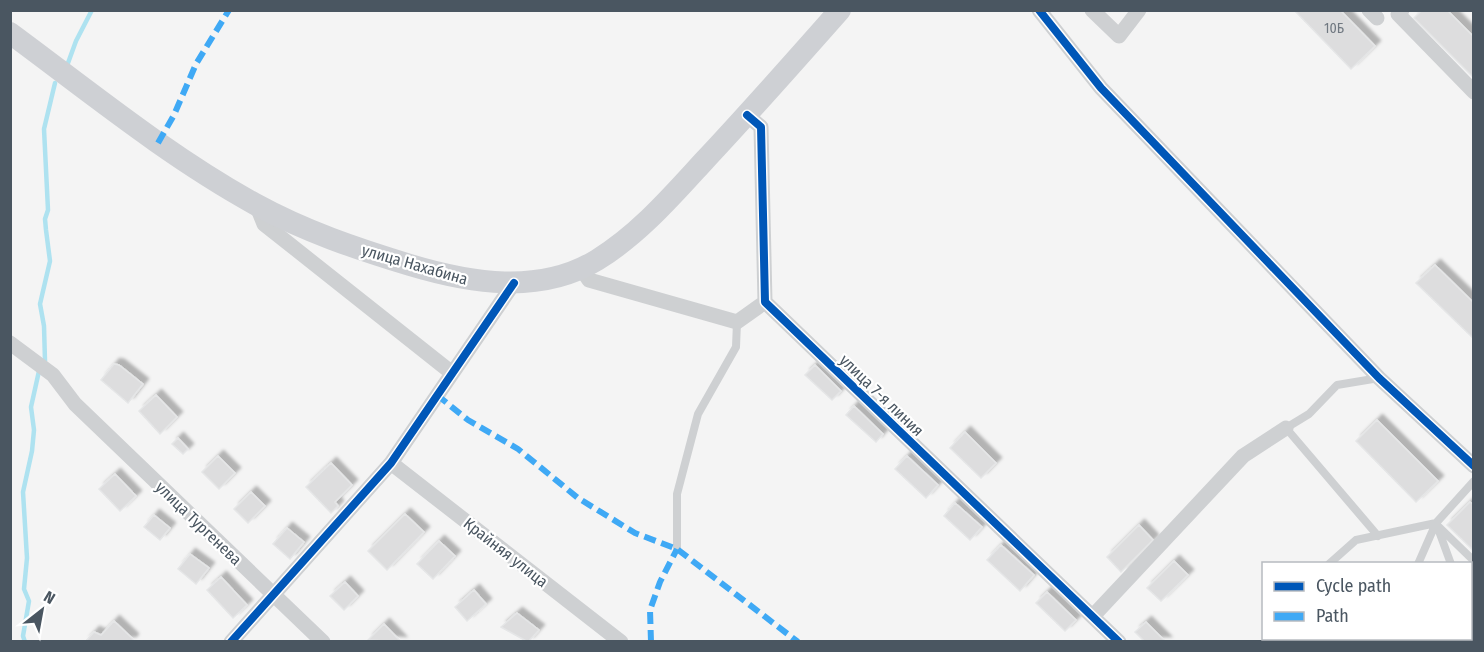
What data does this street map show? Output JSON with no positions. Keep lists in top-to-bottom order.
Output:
{
  "streets": {
    "main road": ["улица Нахабина"],
    "street": ["улица 7-я линия", "улица Тургенева", "Крайняя улица"]
  },
  "house_numbers": ["10Б"],
  "legend": ["Cycle path", "Path"],
  "north": "top right"
}
